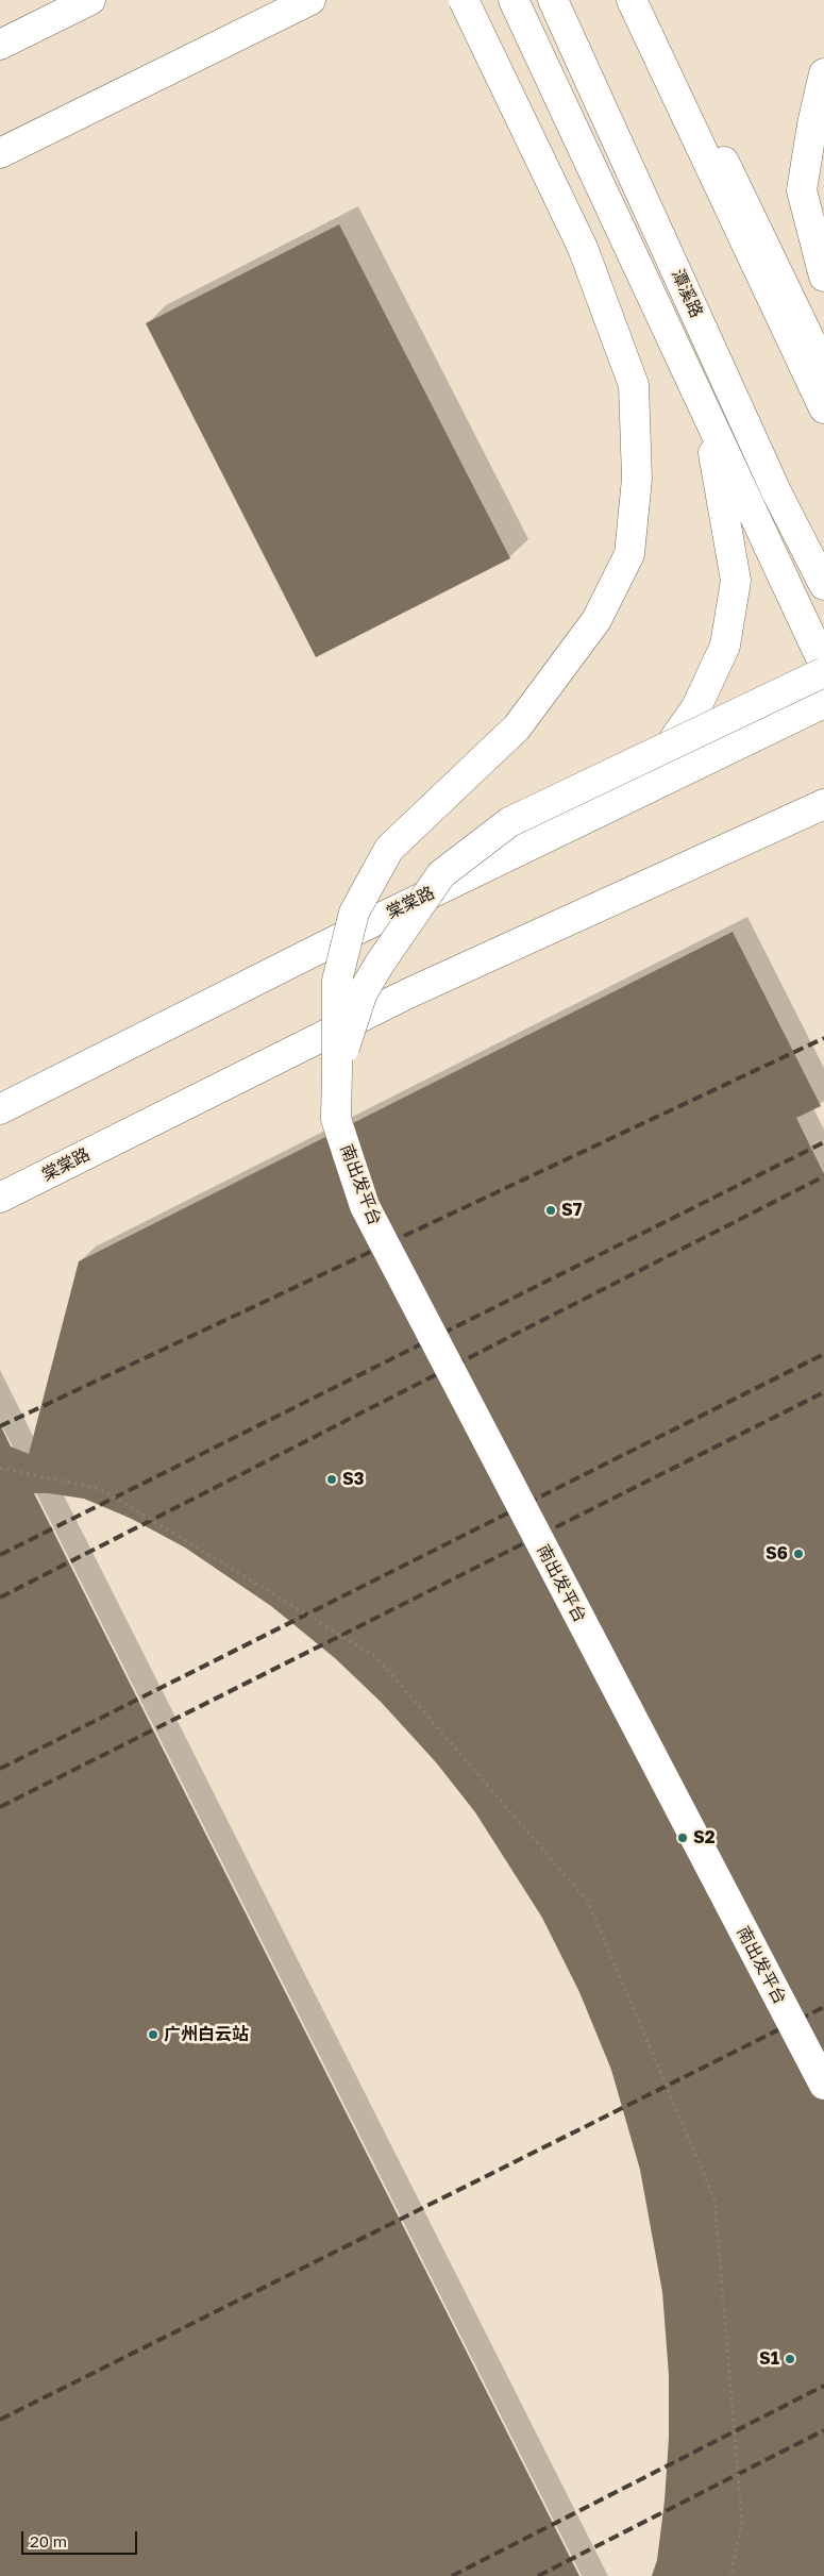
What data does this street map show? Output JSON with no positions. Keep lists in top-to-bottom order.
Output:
{
  "streets": {
    "street": ["潭溪路", "棠棠路", "南出发平台"]
  },
  "places": [
    "S7",
    "S3",
    "S6",
    "S2",
    "广州白云站",
    "S1"
  ],
  "scale_bar": "20 m"
}
